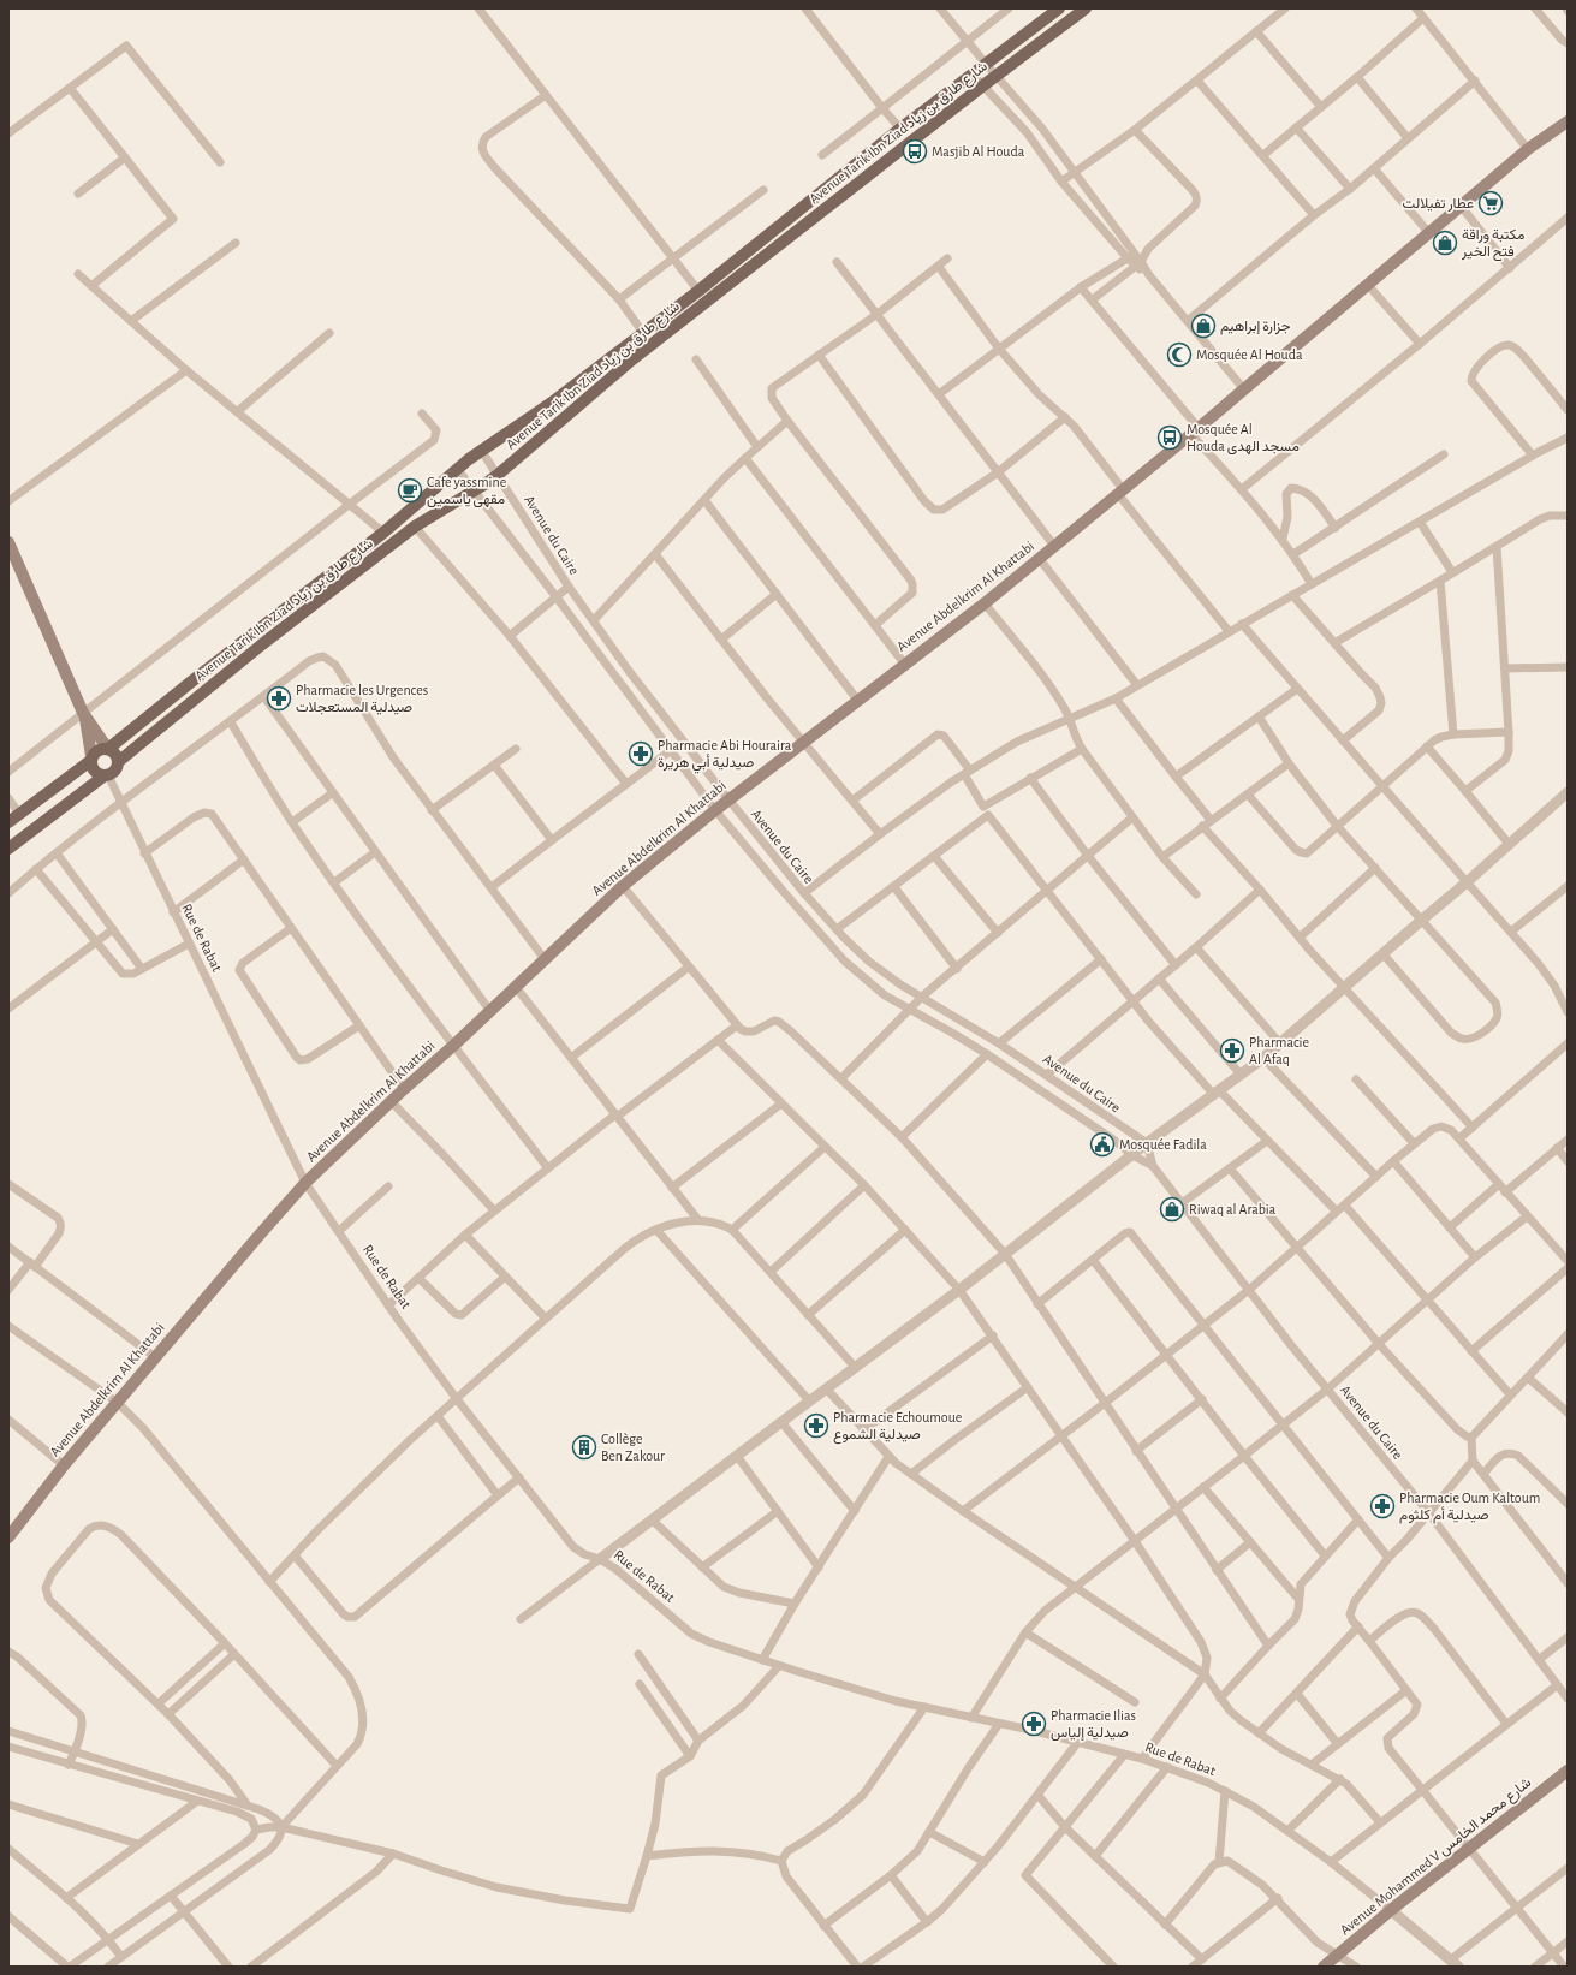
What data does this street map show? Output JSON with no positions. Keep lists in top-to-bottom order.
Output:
{
  "streets": {
    "main road": ["Avenue Tarik Ibn Ziad شارع طارق بن زياد", "Avenue Abdelkrim Al Khattabi", "Avenue Mohammed V شارع محمد الخامس"],
    "street": ["Avenue du Caire", "Rue de Rabat"]
  },
  "crossings": [
    ["Avenue Tarik Ibn Ziad شارع طارق بن زياد", "Avenue du Caire"],
    ["Avenue Tarik Ibn Ziad شارع طارق بن زياد", "Rue de Rabat"],
    ["Avenue du Caire", "Avenue Abdelkrim Al Khattabi"],
    ["Avenue Abdelkrim Al Khattabi", "Rue de Rabat"],
    ["Rue de Rabat", "Avenue Mohammed V شارع محمد الخامس"]
  ],
  "places": {
    "bus stop": ["Masjib Al Houda", "Mosquée Al Houda مسجد الهدى"],
    "supermarket": ["عطار تفيلالت"],
    "shop": ["مكتبة وراقة فتح الخير", "جزارة إبراهيم", "Riwaq al Arabia"],
    "mosque": ["Mosquée Al Houda"],
    "cafe": ["Cafe yassmine مقهى ياسمين"],
    "pharmacy": [
      "Pharmacie les Urgences صيدلية المستعجلات",
      "Pharmacie Abi Houraira صيدلية أبي هريرة",
      "Pharmacie Al Afaq",
      "Pharmacie Echoumoue صيدلية الشموع",
      "Pharmacie Oum Kaltoum صيدلية أم كلثوم",
      "Pharmacie Ilias صيدلية إلياس"
    ],
    "public building": ["Mosquée Fadila"],
    "building": ["Collège Ben Zakour"]
  }
}
